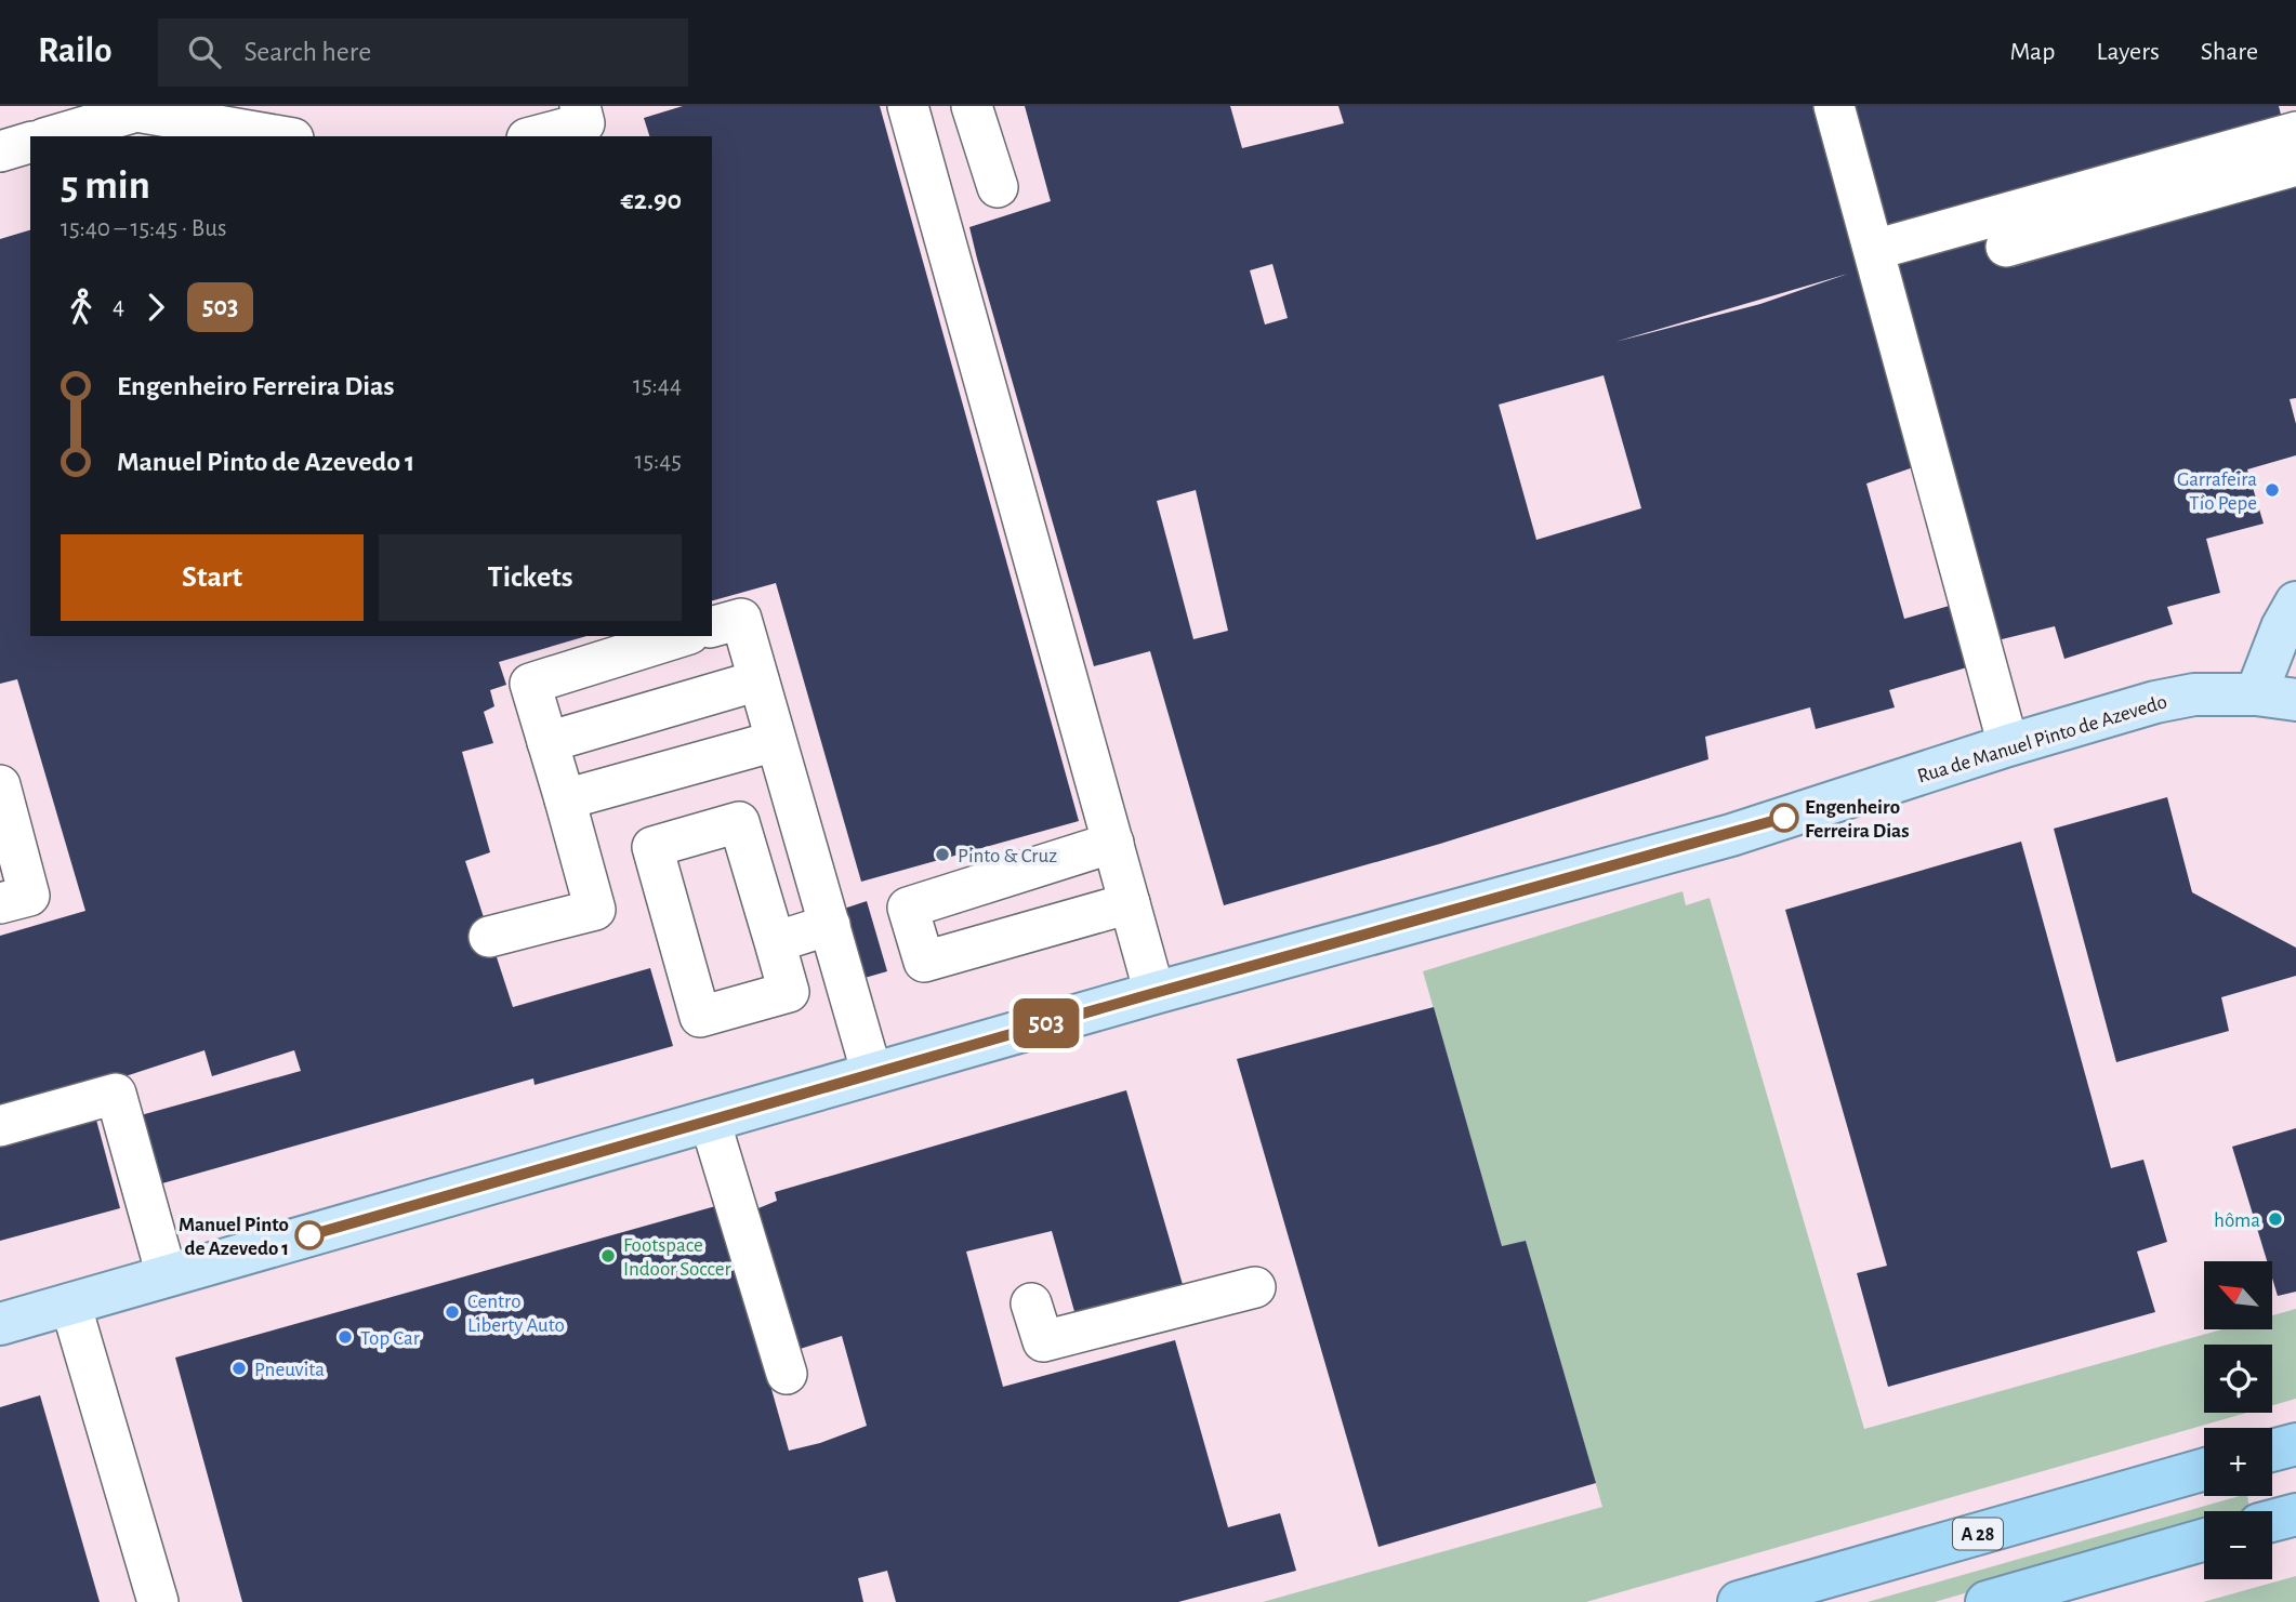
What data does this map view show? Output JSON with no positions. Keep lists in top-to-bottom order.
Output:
{
  "streets": {
    "highway": ["A 28"],
    "main road": ["Rua de Manuel Pinto de Azevedo"]
  },
  "places": [
    "Garrafeira Tio Pepe",
    "Engenheiro Ferreira Dias",
    "Pinto & Cruz",
    "hôma",
    "Manuel Pinto de Azevedo 1",
    "Footspace Indoor Soccer",
    "Centro Liberty Auto",
    "Top Car",
    "Pneuvita"
  ],
  "lines": ["bus line 503"],
  "north": "top left",
  "page": {
    "header": "Railo",
    "search": "Search here",
    "nav": ["Map", "Layers", "Share"],
    "on_map": "503",
    "heading": ["5 min", "15:40 – 15:45 · Bus", "€2.90"],
    "legs": ["4", "503"],
    "list": [
      {
        "name": "Engenheiro Ferreira Dias",
        "value": "15:44"
      },
      {
        "name": "Manuel Pinto de Azevedo 1",
        "value": "15:45"
      }
    ],
    "buttons": ["Start", "Tickets"],
    "map_buttons": ["+", "−"]
  }
}
